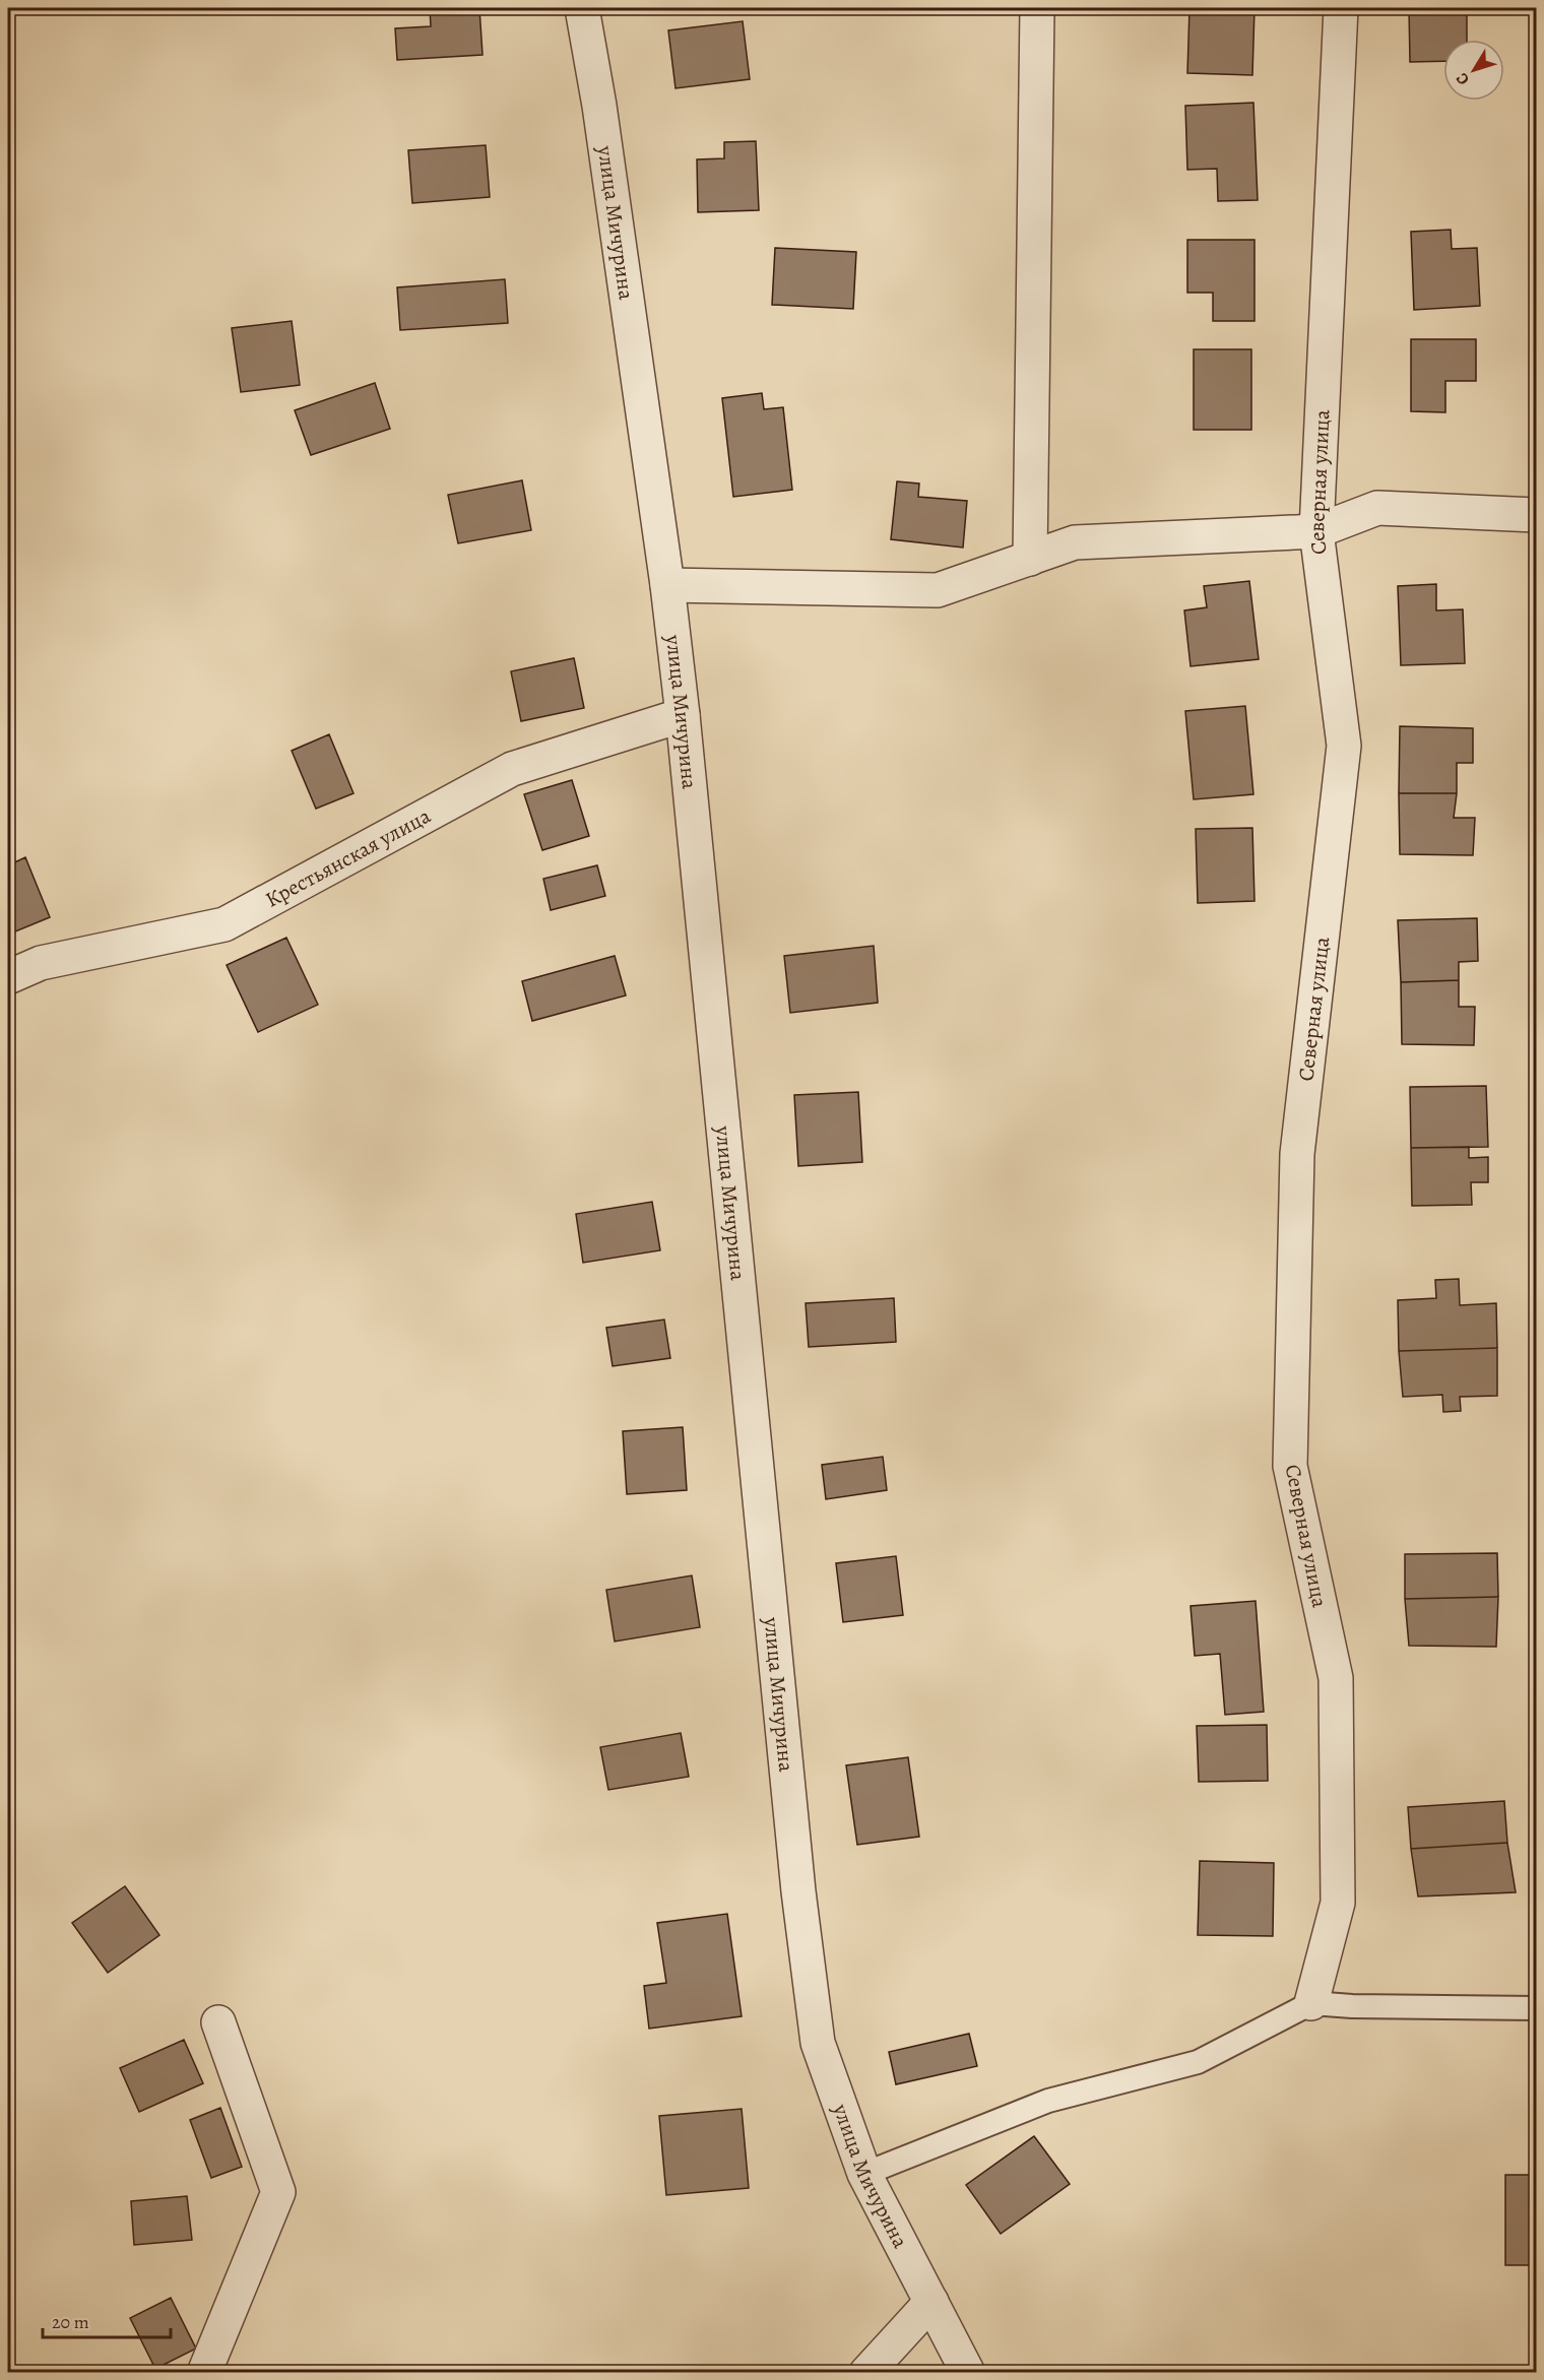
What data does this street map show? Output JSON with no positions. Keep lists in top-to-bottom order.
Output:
{
  "streets": {
    "street": ["улица Мичурина", "Северная улица", "Крестьянская улица"]
  },
  "crossings": [
    ["улица Мичурина", "Крестьянская улица"]
  ],
  "scale_bar": "20 m",
  "north": "bottom left"
}
